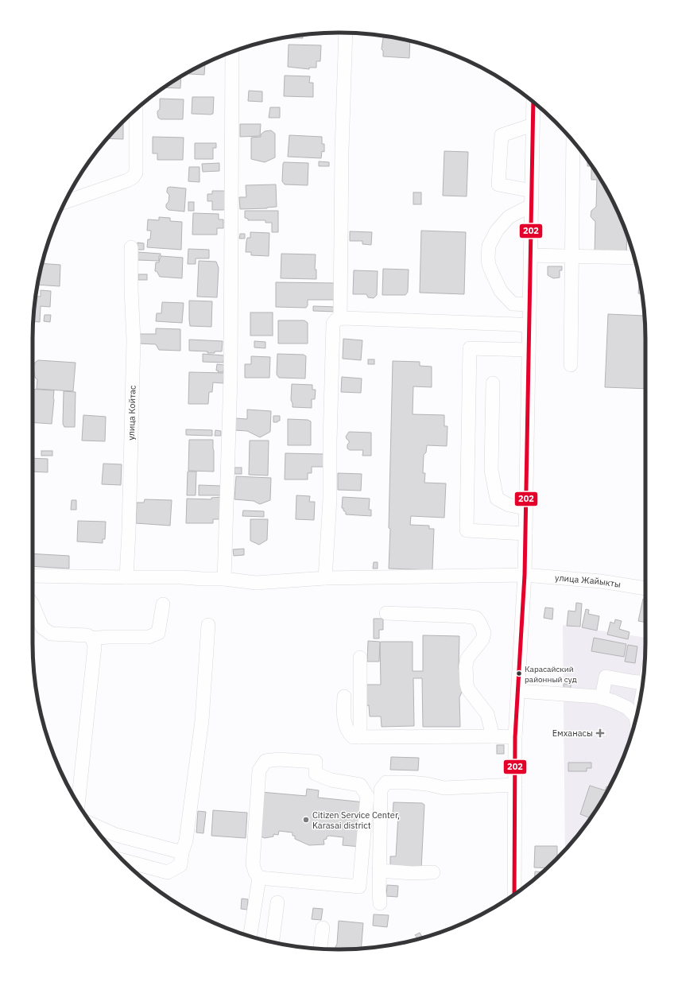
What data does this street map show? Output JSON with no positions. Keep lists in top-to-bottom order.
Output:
{
  "streets": {
    "street": ["улица Койтас", "улица Жайыкты"]
  },
  "crossings": [
    ["улица Койтас", "улица Жайыкты"]
  ],
  "places": {
    "other": ["Карасайский районный суд", "Citizen Service Center, Karasai district"],
    "health": ["Емханасы"]
  },
  "lines": ["transit line 202"]
}
